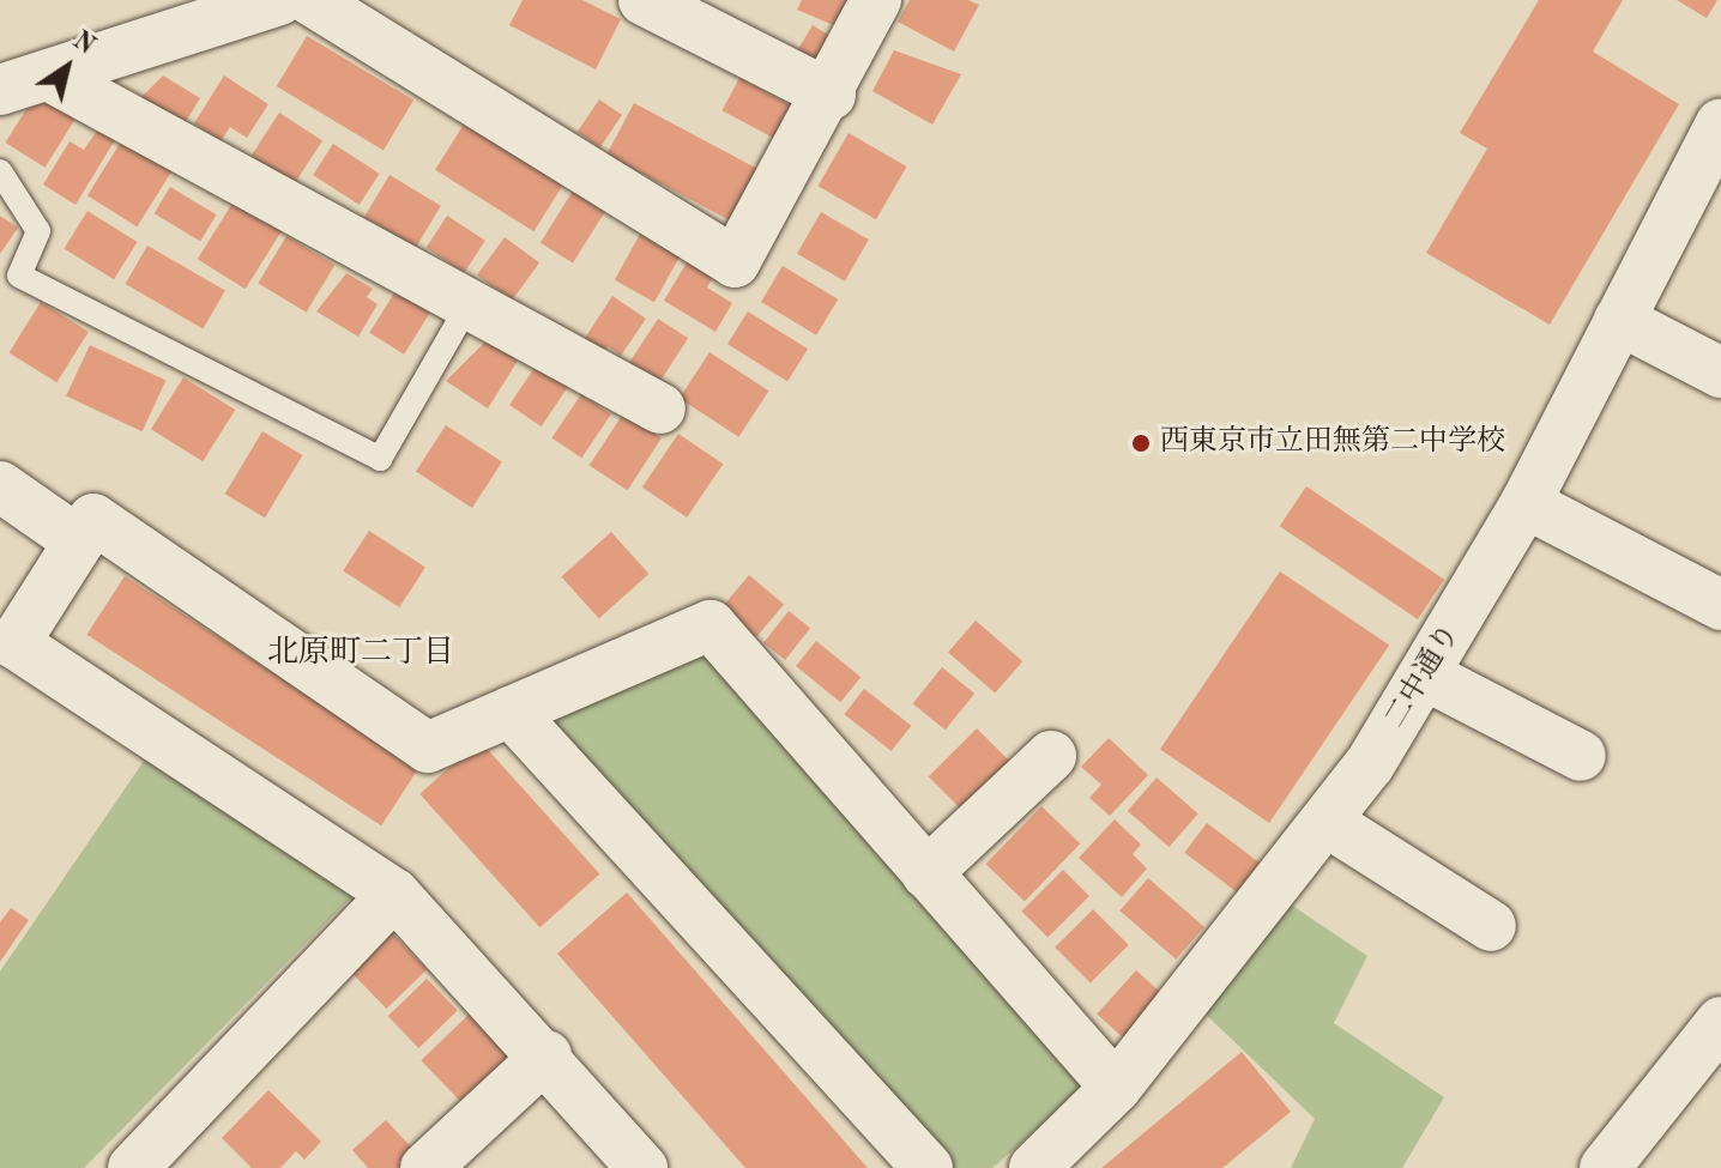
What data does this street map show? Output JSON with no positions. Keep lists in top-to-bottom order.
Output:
{
  "streets": {
    "street": ["二中通り"]
  },
  "districts": ["北原町二丁目"],
  "places": ["西東京市立田無第二中学校"],
  "north": "top right"
}
